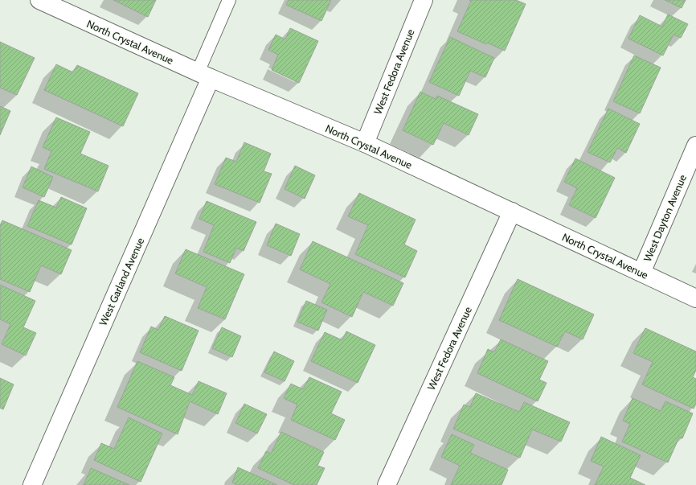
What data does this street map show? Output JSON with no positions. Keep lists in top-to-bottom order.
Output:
{
  "streets": {
    "street": [
      "North Crystal Avenue",
      "West Fedora Avenue",
      "West Dayton Avenue",
      "West Garland Avenue"
    ]
  },
  "crossings": [
    ["North Crystal Avenue", "West Fedora Avenue"],
    ["North Crystal Avenue", "West Dayton Avenue"],
    ["North Crystal Avenue", "West Garland Avenue"]
  ]
}
